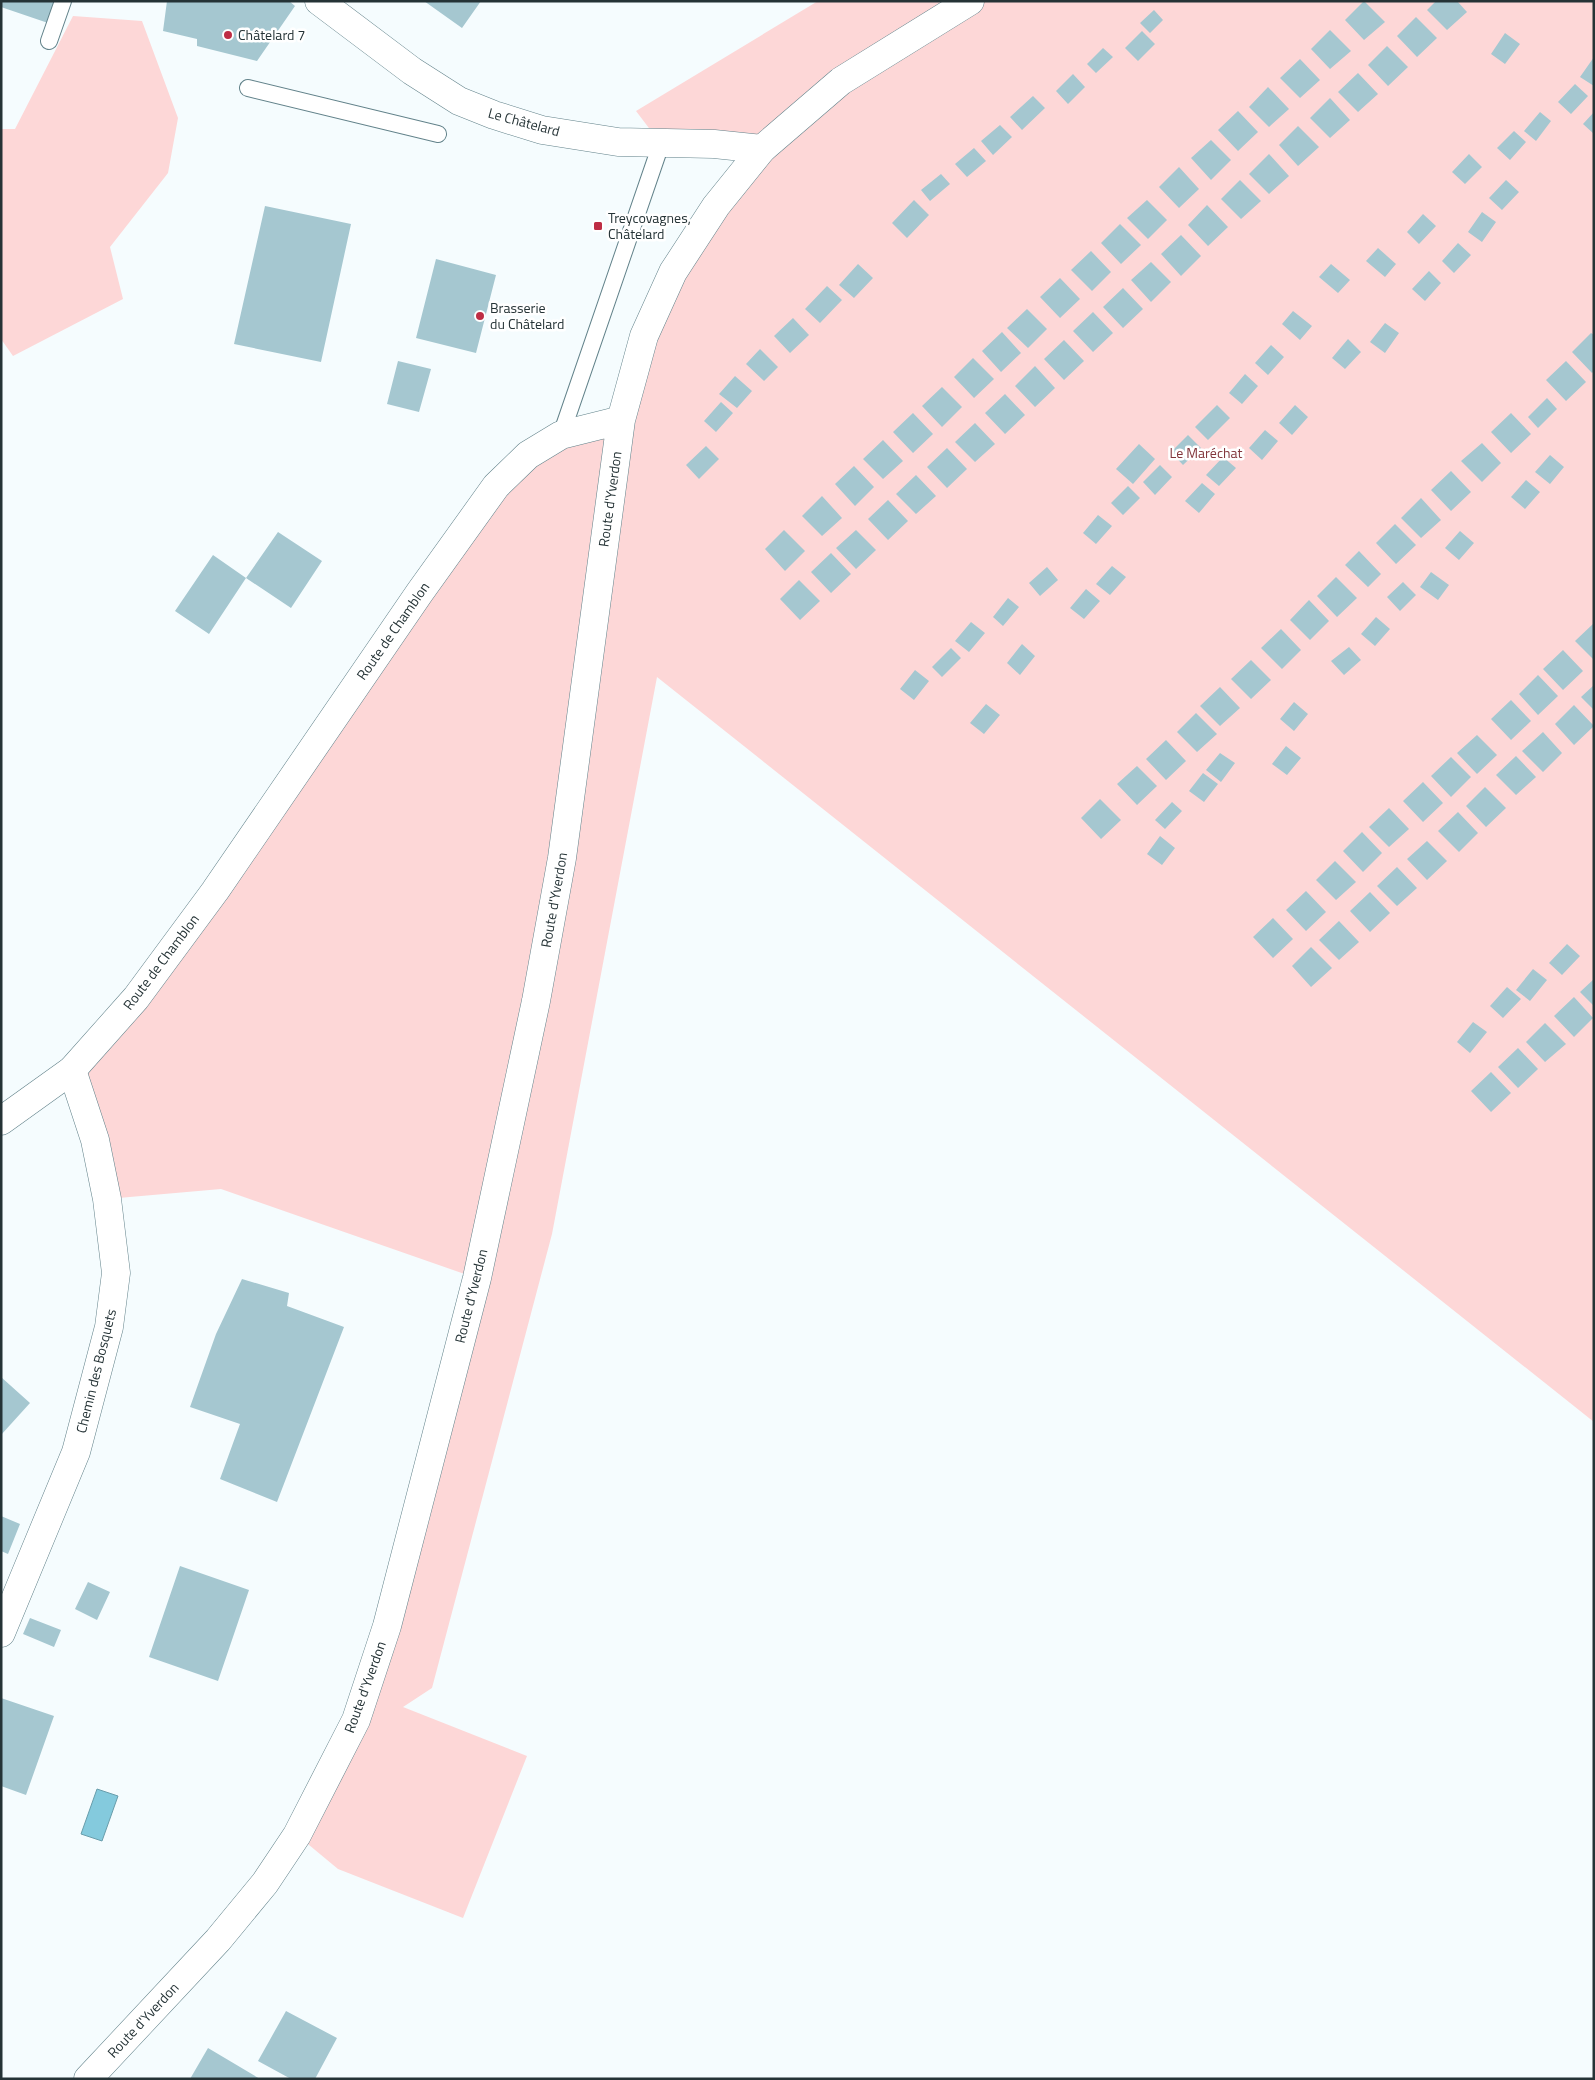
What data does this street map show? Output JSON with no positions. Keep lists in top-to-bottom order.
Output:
{
  "streets": {
    "main road": [
      "Le Châtelard",
      "Route d'Yverdon",
      "Route de Chamblon",
      "Chemin des Bosquets"
    ]
  },
  "crossings": [
    ["Route d'Yverdon", "Route de Chamblon"],
    ["Route de Chamblon", "Chemin des Bosquets"]
  ],
  "parks": ["Le Maréchat"],
  "places": {
    "other": ["Châtelard 7", "Brasserie du Châtelard"],
    "transit": ["Treycovagnes, Châtelard"]
  }
}
